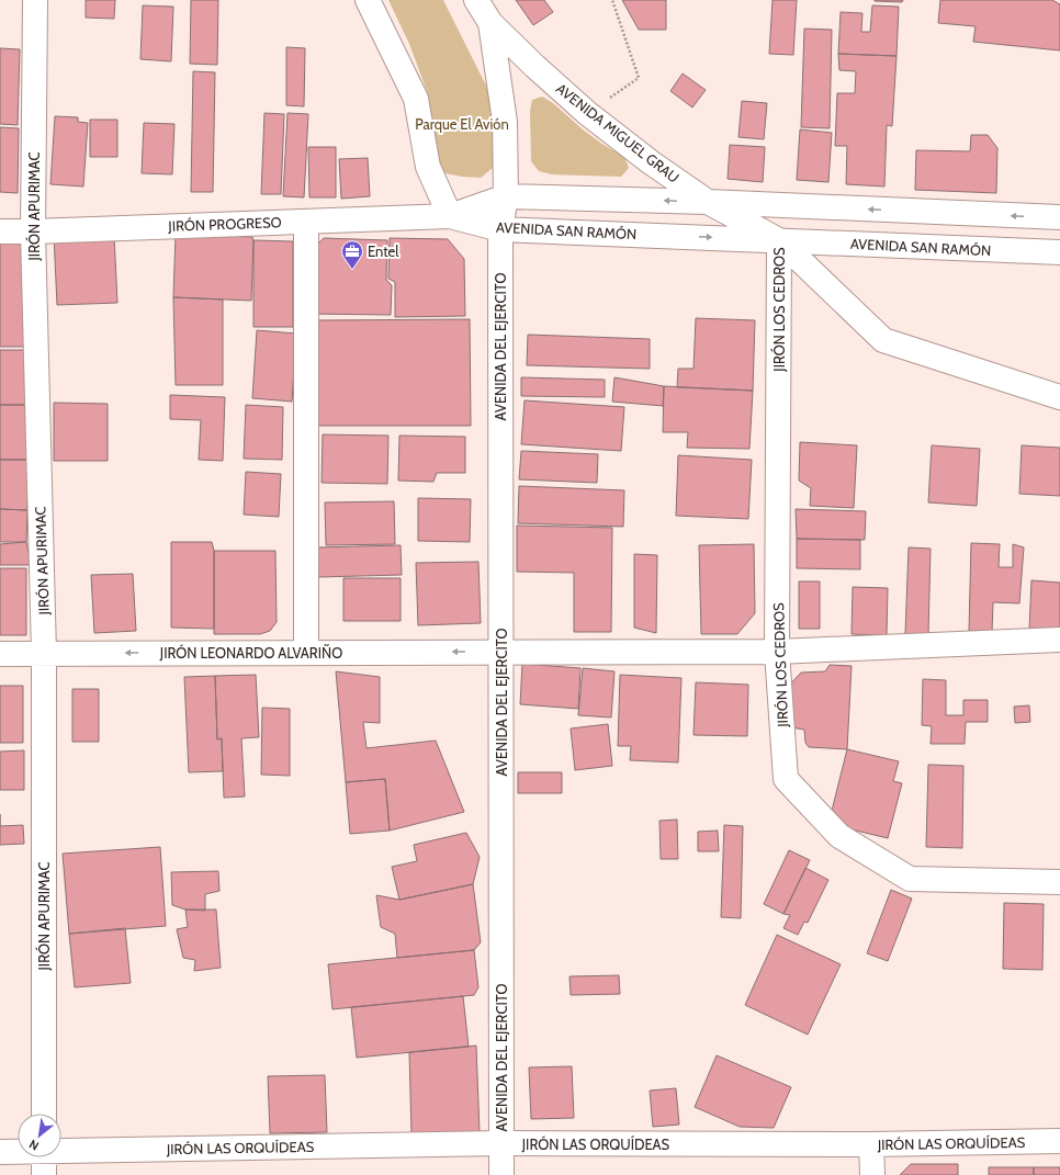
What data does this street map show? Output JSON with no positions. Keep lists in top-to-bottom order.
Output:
{
  "streets": {
    "street": [
      "AVENIDA MIGUEL GRAU",
      "JIRÓN APURIMAC",
      "JIRÓN PROGRESO",
      "AVENIDA SAN RAMÓN",
      "JIRÓN LOS CEDROS",
      "AVENIDA DEL EJERCITO",
      "JIRÓN LEONARDO ALVARIÑO",
      "JIRÓN LAS ORQUÍDEAS"
    ]
  },
  "crossings": [
    ["AVENIDA MIGUEL GRAU", "AVENIDA SAN RAMÓN"],
    ["AVENIDA MIGUEL GRAU", "JIRÓN LOS CEDROS"],
    ["AVENIDA MIGUEL GRAU", "AVENIDA DEL EJERCITO"],
    ["JIRÓN APURIMAC", "JIRÓN PROGRESO"],
    ["JIRÓN APURIMAC", "JIRÓN LEONARDO ALVARIÑO"],
    ["JIRÓN PROGRESO", "AVENIDA SAN RAMÓN"],
    ["AVENIDA SAN RAMÓN", "JIRÓN LOS CEDROS"],
    ["AVENIDA SAN RAMÓN", "AVENIDA DEL EJERCITO"],
    ["JIRÓN LOS CEDROS", "JIRÓN LEONARDO ALVARIÑO"],
    ["AVENIDA DEL EJERCITO", "JIRÓN LEONARDO ALVARIÑO"],
    ["AVENIDA DEL EJERCITO", "JIRÓN LAS ORQUÍDEAS"]
  ],
  "one_way": ["JIRÓN LEONARDO ALVARIÑO"],
  "parks": ["Parque El Avión"],
  "places": {
    "office": ["Entel"]
  },
  "north": "bottom left"
}
